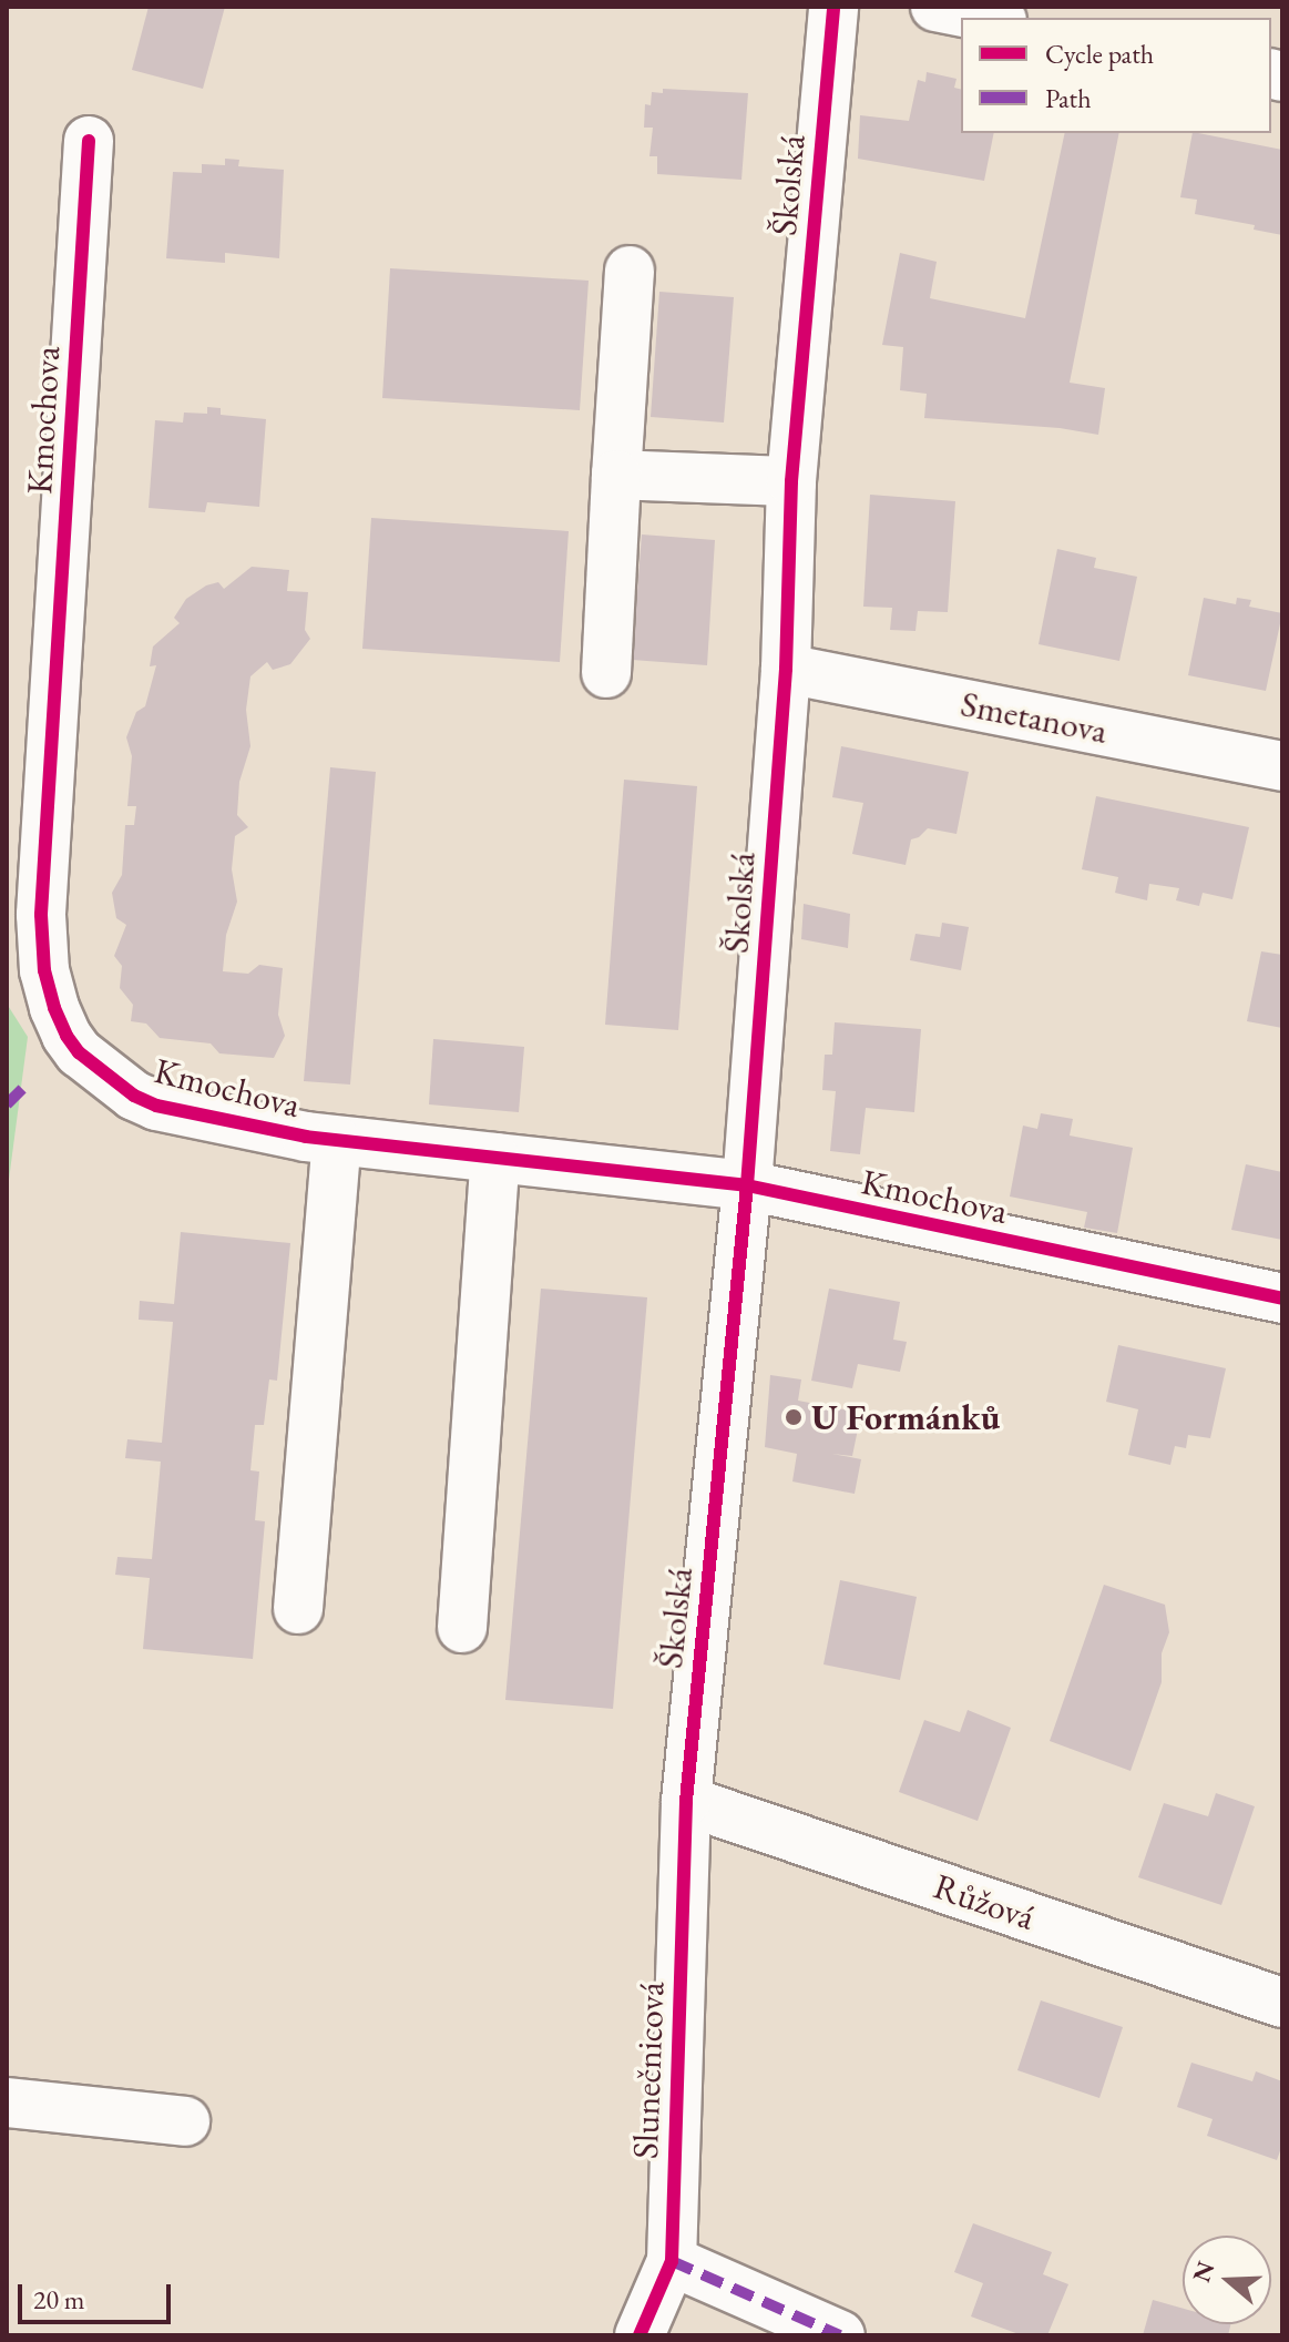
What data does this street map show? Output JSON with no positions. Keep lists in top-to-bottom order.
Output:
{
  "streets": {
    "street": [
      "Školská",
      "Kmochova",
      "Smetanova",
      "Růžová",
      "Slunečnicová"
    ]
  },
  "crossings": [
    ["Školská", "Kmochova"],
    ["Školská", "Smetanova"],
    ["Školská", "Růžová"],
    ["Školská", "Slunečnicová"],
    ["Růžová", "Slunečnicová"]
  ],
  "places": ["U Formánků"],
  "legend": ["Cycle path", "Path"],
  "scale_bar": "20 m",
  "north": "left"
}
